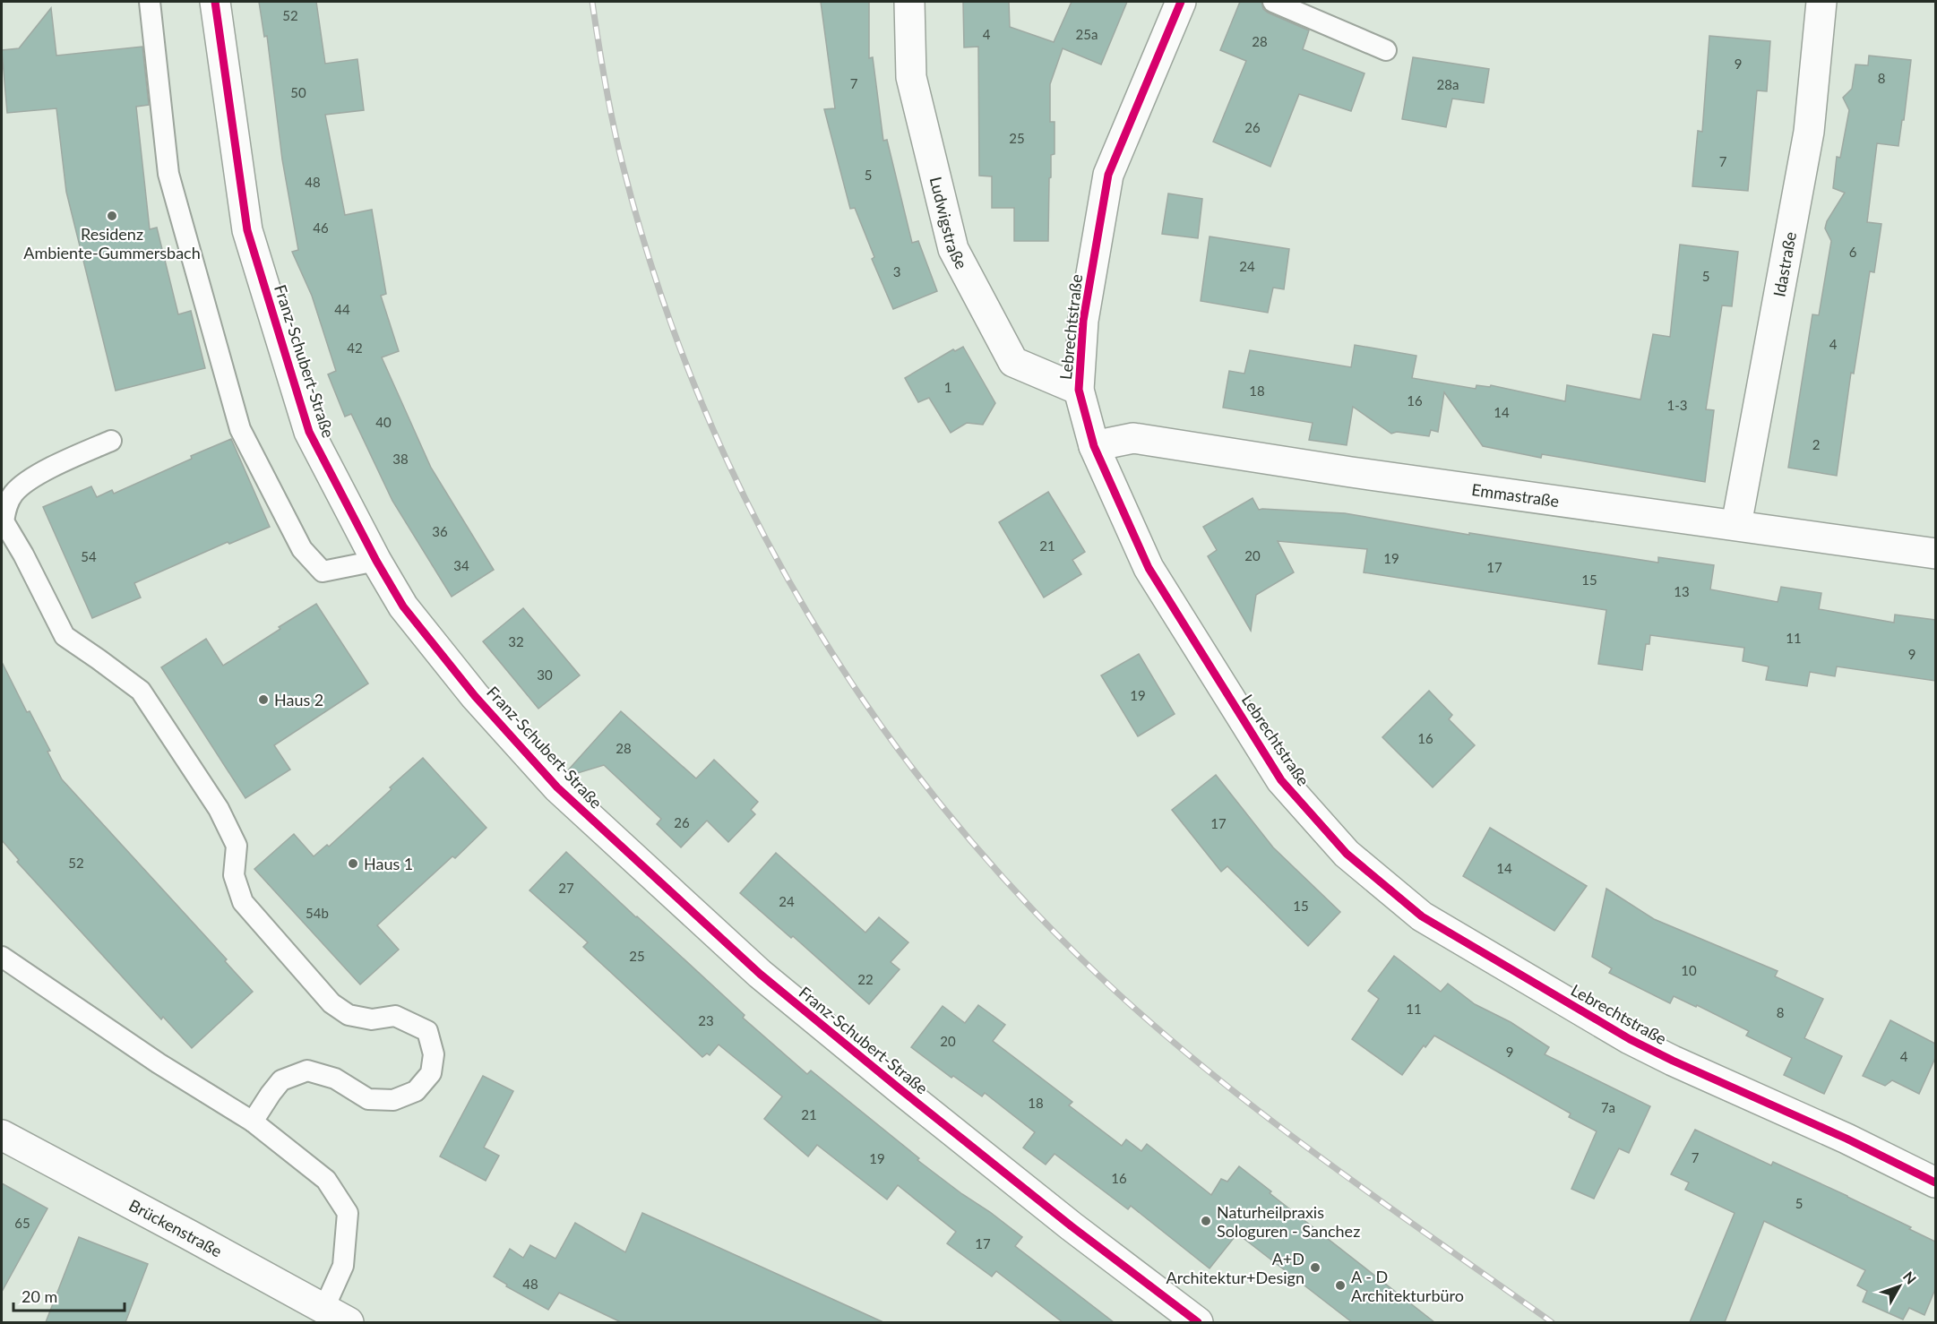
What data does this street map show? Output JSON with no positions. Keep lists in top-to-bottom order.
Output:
{
  "streets": {
    "street": [
      "Ludwigstraße",
      "Idastraße",
      "Lebrechtstraße",
      "Franz-Schubert-Straße",
      "Emmastraße",
      "Brückenstraße"
    ]
  },
  "crossings": [
    ["Ludwigstraße", "Lebrechtstraße"],
    ["Idastraße", "Emmastraße"],
    ["Lebrechtstraße", "Emmastraße"]
  ],
  "places": [
    "Residenz Ambiente-Gummersbach",
    "Haus 2",
    "Haus 1",
    "Naturheilpraxis Sologuren - Sanchez",
    "A+D Architektur+Design",
    "A - D Architekturbüro"
  ],
  "house_numbers": [
    "52",
    "4",
    "25a",
    "28",
    "9",
    "8",
    "7",
    "28a",
    "50",
    "26",
    "25",
    "7",
    "5",
    "48",
    "46",
    "6",
    "24",
    "3",
    "5",
    "44",
    "4",
    "42",
    "1",
    "18",
    "16",
    "1-3",
    "14",
    "40",
    "2",
    "38",
    "36",
    "21",
    "20",
    "54",
    "19",
    "34",
    "17",
    "15",
    "13",
    "11",
    "32",
    "9",
    "30",
    "19",
    "16",
    "28",
    "26",
    "17",
    "52",
    "14",
    "27",
    "24",
    "15",
    "54b",
    "25",
    "10",
    "22",
    "11",
    "8",
    "23",
    "20",
    "9",
    "4",
    "18",
    "7a",
    "21",
    "7",
    "19",
    "16",
    "5",
    "65",
    "17",
    "48"
  ],
  "scale_bar": "20 m",
  "north": "top right"
}
